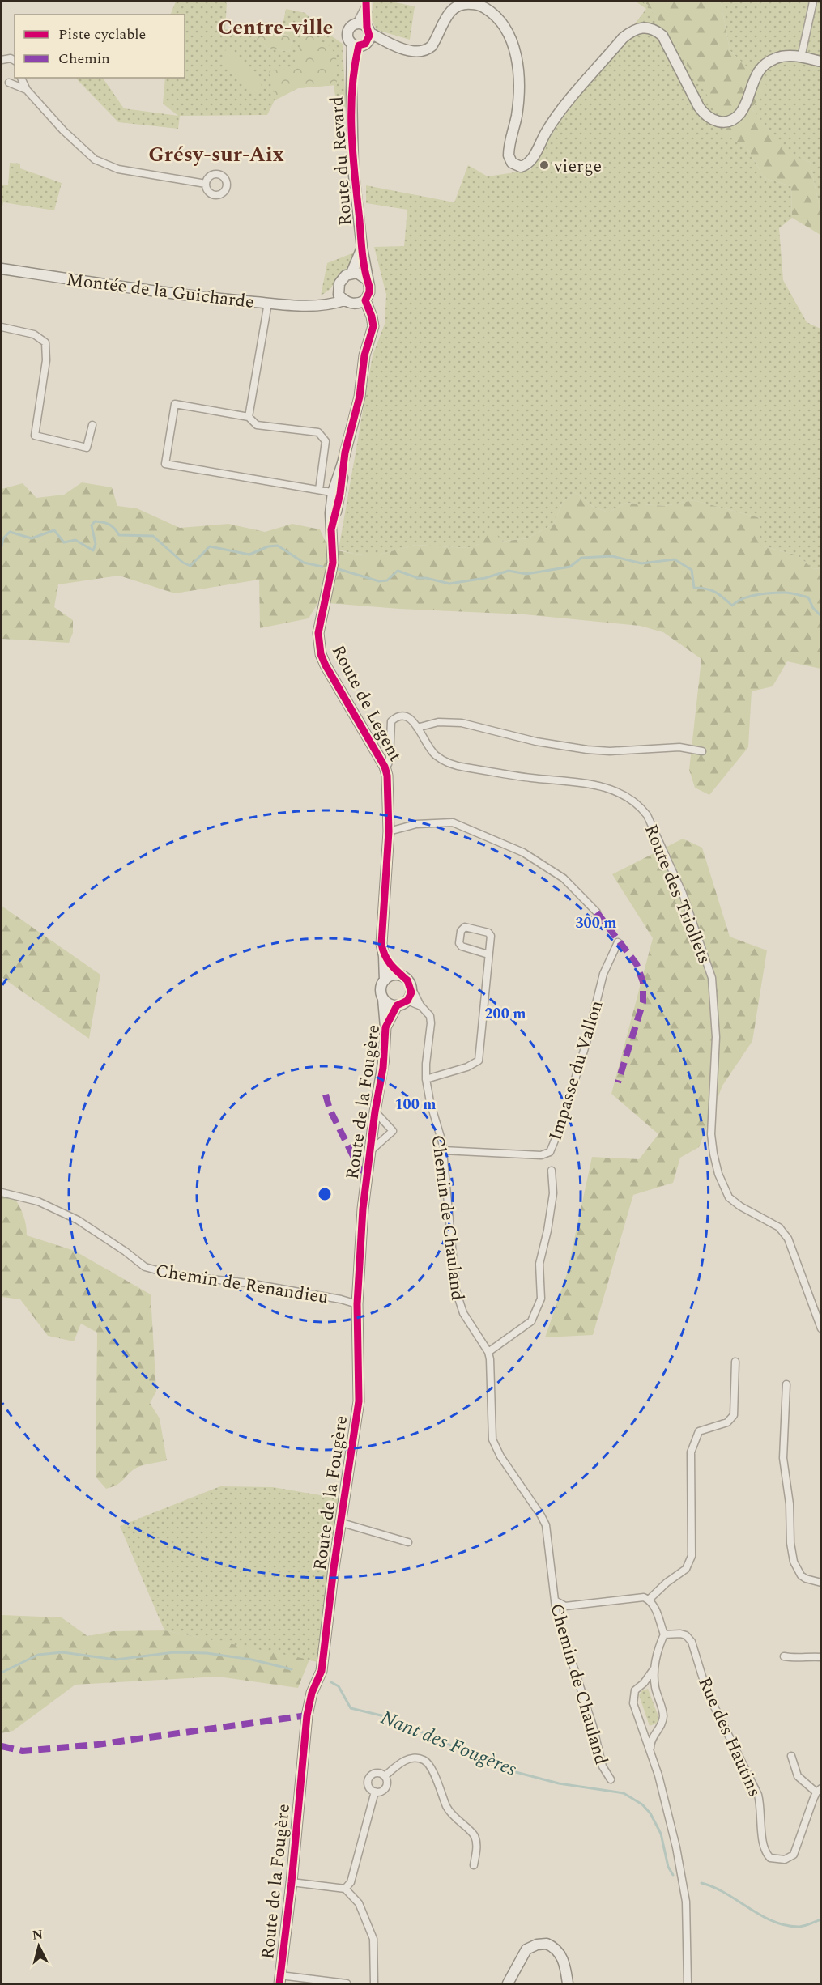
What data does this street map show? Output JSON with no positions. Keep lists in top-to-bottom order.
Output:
{
  "streets": {
    "street": [
      "Route du Revard",
      "Montée de la Guicharde",
      "Route de Legent",
      "Route des Triollets",
      "Impasse du Vallon",
      "Route de la Fougère",
      "Chemin de Chauland",
      "Chemin de Renandieu",
      "Rue des Hautins"
    ]
  },
  "crossings": [
    ["Route du Revard", "Montée de la Guicharde"],
    ["Route du Revard", "Route de Legent"],
    ["Montée de la Guicharde", "Route de Legent"],
    ["Route de Legent", "Route des Triollets"],
    ["Route de Legent", "Route de la Fougère"],
    ["Route de Legent", "Chemin de Chauland"],
    ["Impasse du Vallon", "Chemin de Chauland"],
    ["Route de la Fougère", "Chemin de Chauland"],
    ["Route de la Fougère", "Chemin de Renandieu"]
  ],
  "districts": ["Centre-ville", "Grésy-sur-Aix"],
  "water": ["Nant des Fougères"],
  "places": ["vierge"],
  "legend": ["Piste cyclable", "Chemin"],
  "north": "top",
  "rings": ["300 m", "200 m", "100 m"]
}
